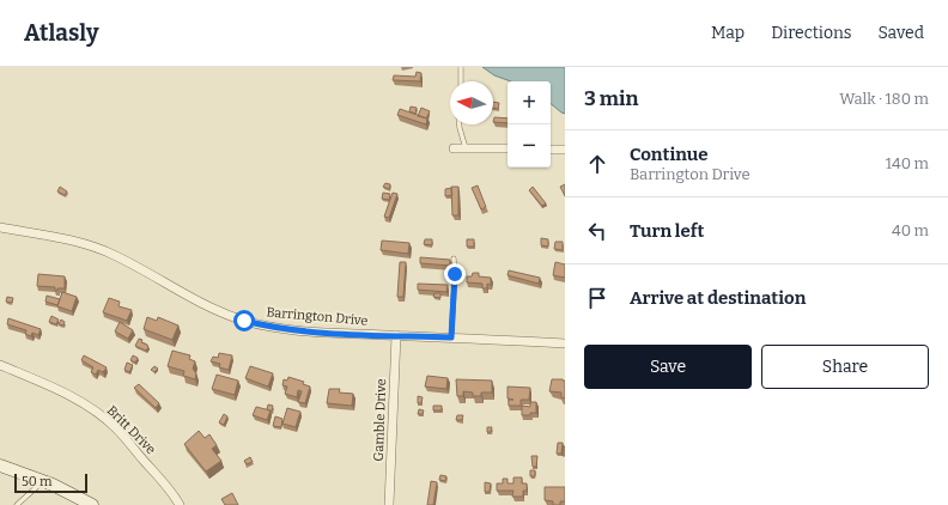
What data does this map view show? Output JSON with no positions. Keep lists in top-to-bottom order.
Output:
{
  "streets": {
    "street": ["Barrington Drive", "Gamble Drive", "Britt Drive"]
  },
  "crossings": [
    ["Barrington Drive", "Gamble Drive"]
  ],
  "scale_bar": "50 m",
  "north": "left",
  "page": {
    "header": "Atlasly",
    "nav": ["Map", "Directions", "Saved"],
    "heading": ["3 min", "Walk · 180 m"],
    "map_buttons": ["+", "−"],
    "list": [
      ["Continue", "Barrington Drive", "140 m"],
      ["Turn left", "40 m"],
      "Arrive at destination"
    ],
    "buttons": ["Save", "Share"],
    "scale": "50 m"
  }
}
